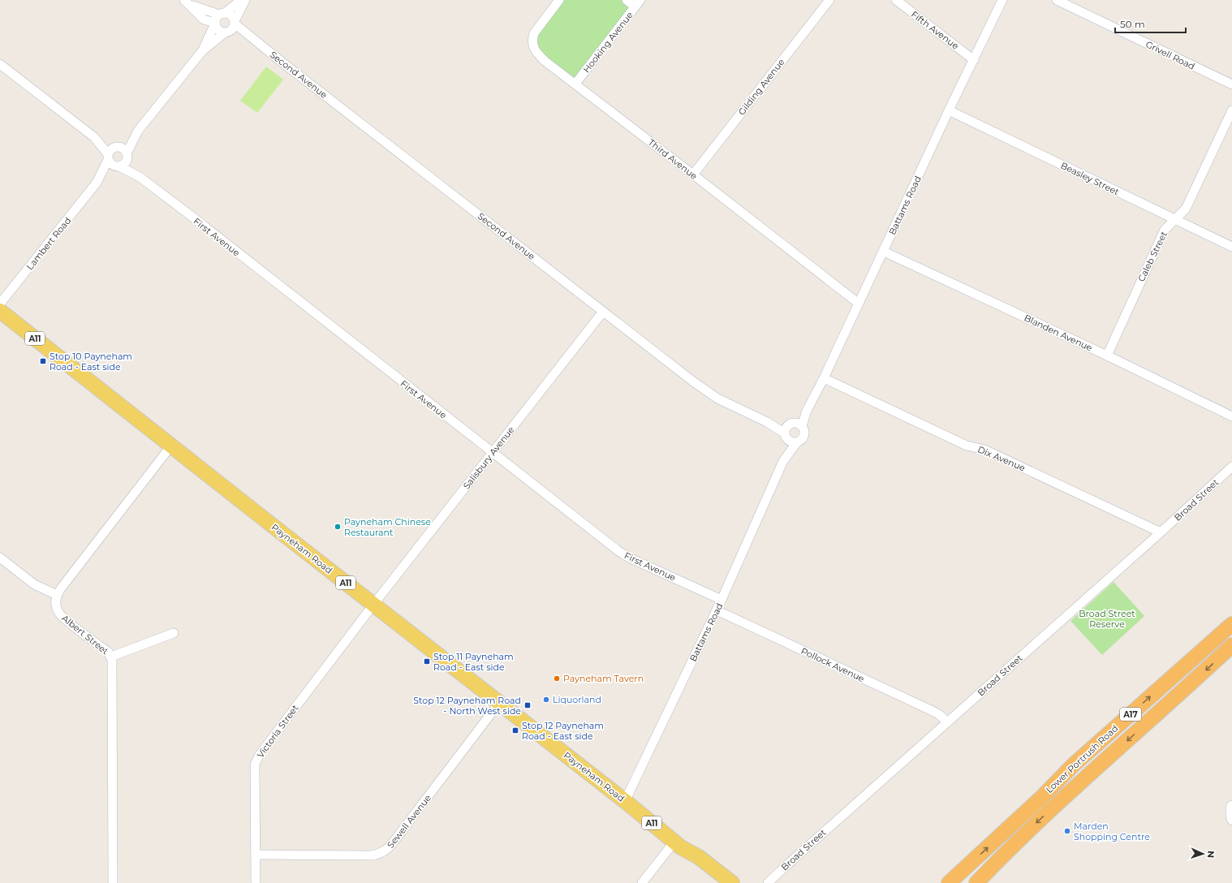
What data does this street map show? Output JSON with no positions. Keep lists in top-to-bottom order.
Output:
{
  "streets": {
    "highway": ["A17", "Lower Portrush Road"],
    "main road": ["A11", "Payneham Road"],
    "street": [
      "Fifth Avenue",
      "Hooking Avenue",
      "Grivell Road",
      "Second Avenue",
      "Gilding Avenue",
      "Third Avenue",
      "Beasley Street",
      "Battams Road",
      "First Avenue",
      "Lambert Road",
      "Caleb Street",
      "Blanden Avenue",
      "Salisbury Avenue",
      "Dix Avenue",
      "Broad Street",
      "Albert Street",
      "Pollock Avenue",
      "Victoria Street",
      "Sewell Avenue"
    ]
  },
  "crossings": [
    ["Fifth Avenue", "Battams Road"],
    ["Hooking Avenue", "Third Avenue"],
    ["Second Avenue", "Battams Road"],
    ["Second Avenue", "Salisbury Avenue"],
    ["Gilding Avenue", "Third Avenue"],
    ["Third Avenue", "Battams Road"],
    ["Beasley Street", "Battams Road"],
    ["Beasley Street", "Caleb Street"],
    ["Battams Road", "First Avenue"],
    ["Battams Road", "Blanden Avenue"],
    ["Battams Road", "Dix Avenue"],
    ["Battams Road", "Payneham Road"],
    ["Battams Road", "Pollock Avenue"],
    ["First Avenue", "Lambert Road"],
    ["First Avenue", "Salisbury Avenue"],
    ["Caleb Street", "Blanden Avenue"],
    ["Salisbury Avenue", "Payneham Road"],
    ["Salisbury Avenue", "Victoria Street"],
    ["Dix Avenue", "Broad Street"],
    ["Broad Street", "Pollock Avenue"],
    ["Payneham Road", "Victoria Street"],
    ["Payneham Road", "Sewell Avenue"],
    ["Victoria Street", "Sewell Avenue"]
  ],
  "parks": ["Broad Street Reserve"],
  "places": {
    "transit": [
      "Stop 10 Payneham Road - East side",
      "Stop 11 Payneham Road - East side",
      "Stop 12 Payneham Road - North West side",
      "Stop 12 Payneham Road - East side"
    ],
    "other": [
      "Payneham Chinese Restaurant",
      "Payneham Tavern",
      "Liquorland",
      "Marden Shopping Centre"
    ]
  },
  "scale_bar": "50 m",
  "north": "right"
}
